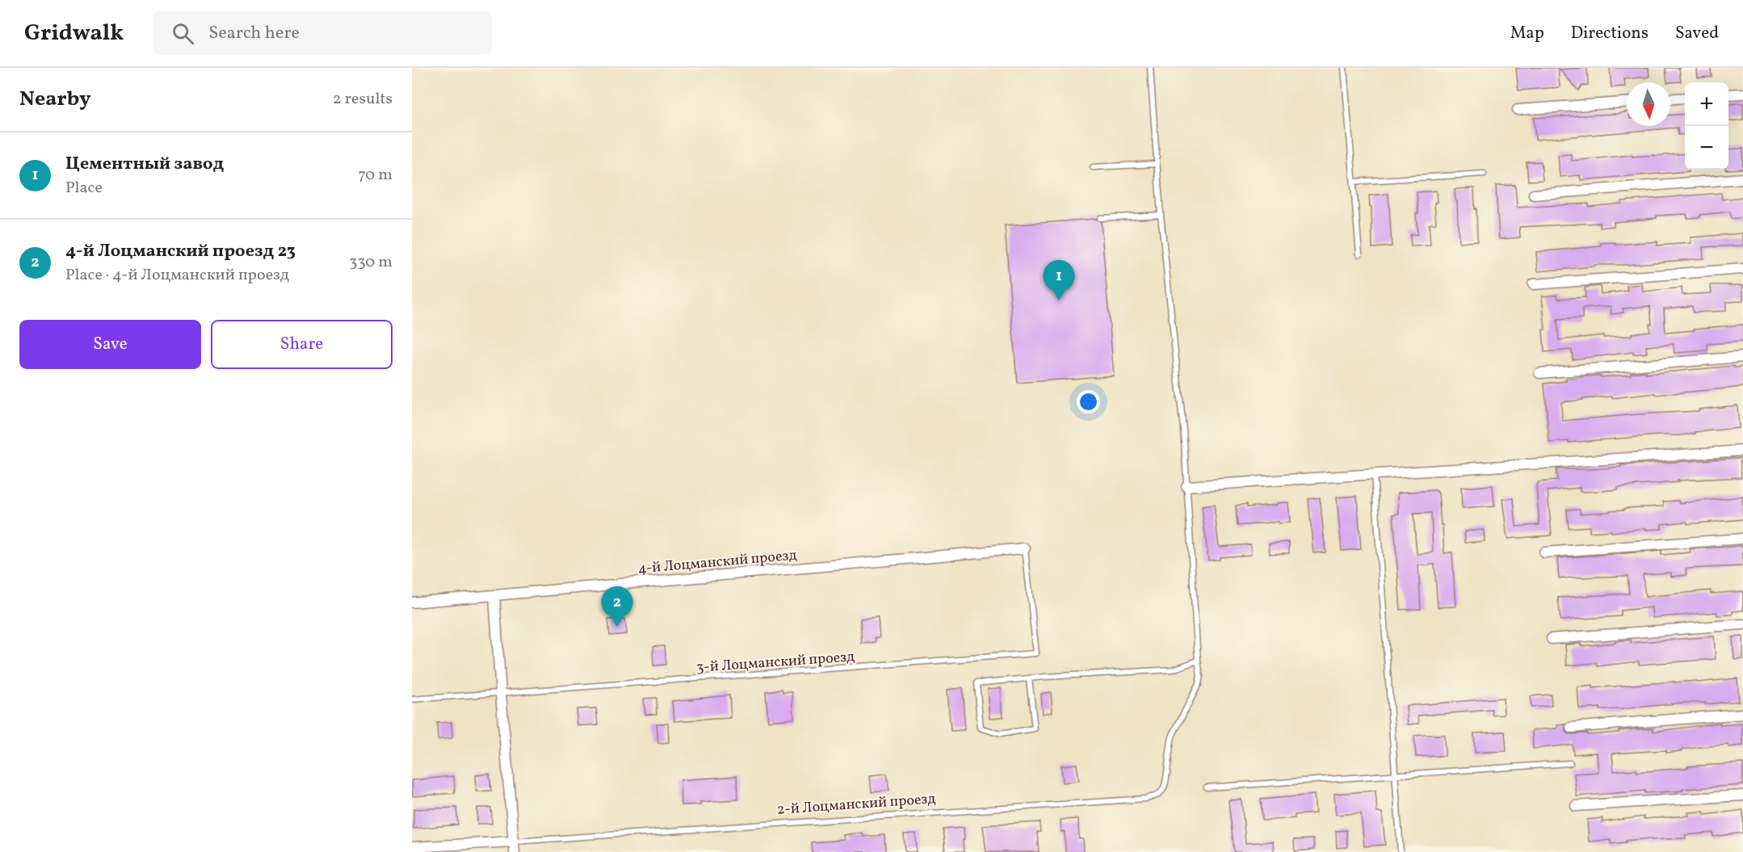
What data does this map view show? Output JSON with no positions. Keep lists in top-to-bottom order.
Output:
{
  "streets": {
    "street": ["4-й Лоцманский проезд", "2-й Лоцманский проезд"],
    "lane": ["3-й Лоцманский проезд"]
  },
  "crossings": [
    ["4-й Лоцманский проезд", "3-й Лоцманский проезд"]
  ],
  "north": "bottom",
  "page": {
    "header": "Gridwalk",
    "search": "Search here",
    "nav": ["Map", "Directions", "Saved"],
    "heading": ["Nearby", "2 results"],
    "map_buttons": ["+", "−"],
    "list": [
      {
        "mark": "1",
        "name": "Цементный завод",
        "note": "Place",
        "value": "70 m"
      },
      {
        "mark": "2",
        "name": "4-й Лоцманский проезд 23",
        "note": "Place · 4-й Лоцманский проезд",
        "value": "330 m"
      }
    ],
    "pins": ["1", "2"],
    "buttons": ["Save", "Share"]
  }
}
